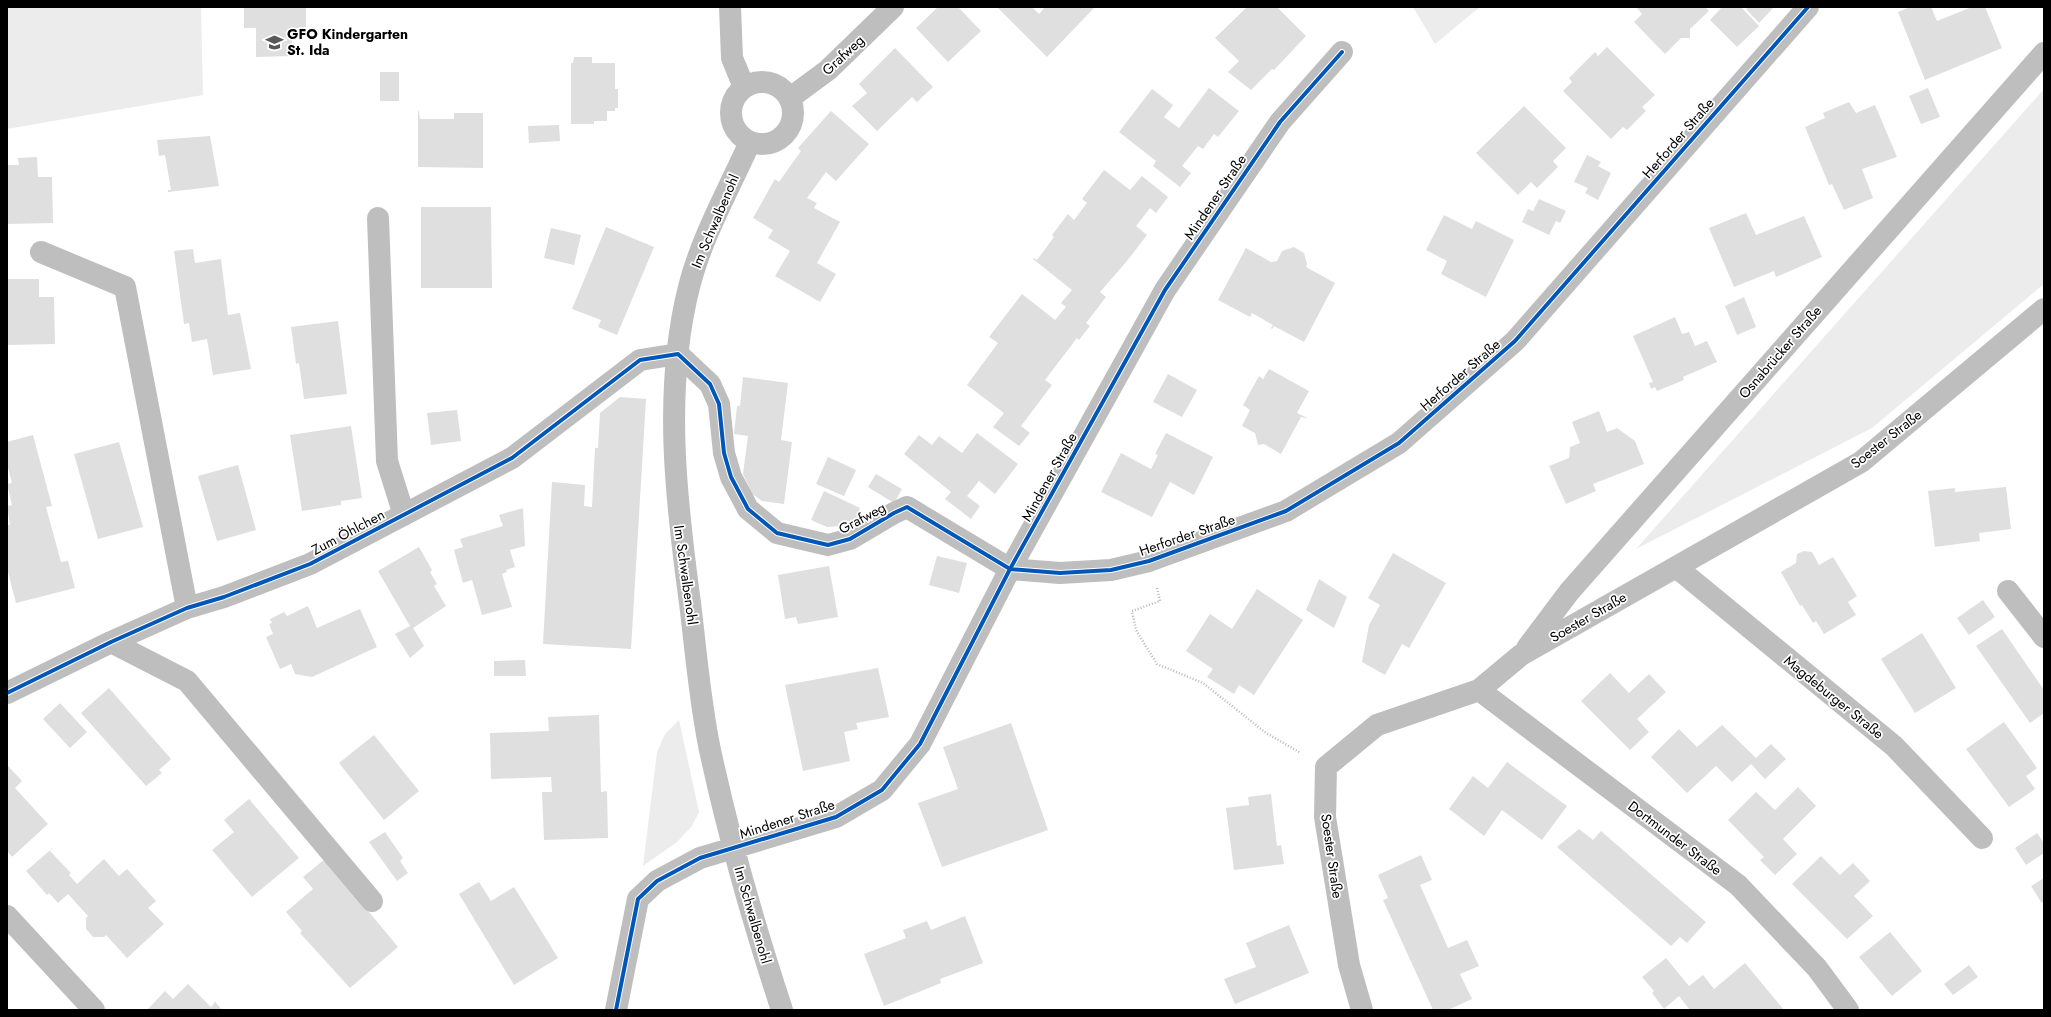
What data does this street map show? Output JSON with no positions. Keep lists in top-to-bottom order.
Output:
{
  "streets": {
    "street": [
      "Grafweg",
      "Herforder Straße",
      "Mindener Straße",
      "Im Schwalbenohl",
      "Osnabrücker Straße",
      "Soester Straße",
      "Zum Öhlchen",
      "Magdeburger Straße",
      "Dortmunder Straße"
    ]
  },
  "crossings": [
    ["Grafweg", "Herforder Straße"],
    ["Grafweg", "Mindener Straße"],
    ["Grafweg", "Im Schwalbenohl"],
    ["Grafweg", "Zum Öhlchen"],
    ["Herforder Straße", "Mindener Straße"],
    ["Mindener Straße", "Im Schwalbenohl"],
    ["Im Schwalbenohl", "Zum Öhlchen"],
    ["Osnabrücker Straße", "Soester Straße"],
    ["Soester Straße", "Magdeburger Straße"],
    ["Soester Straße", "Dortmunder Straße"]
  ],
  "places": {
    "school or university": ["GFO Kindergarten St. Ida"]
  }
}
